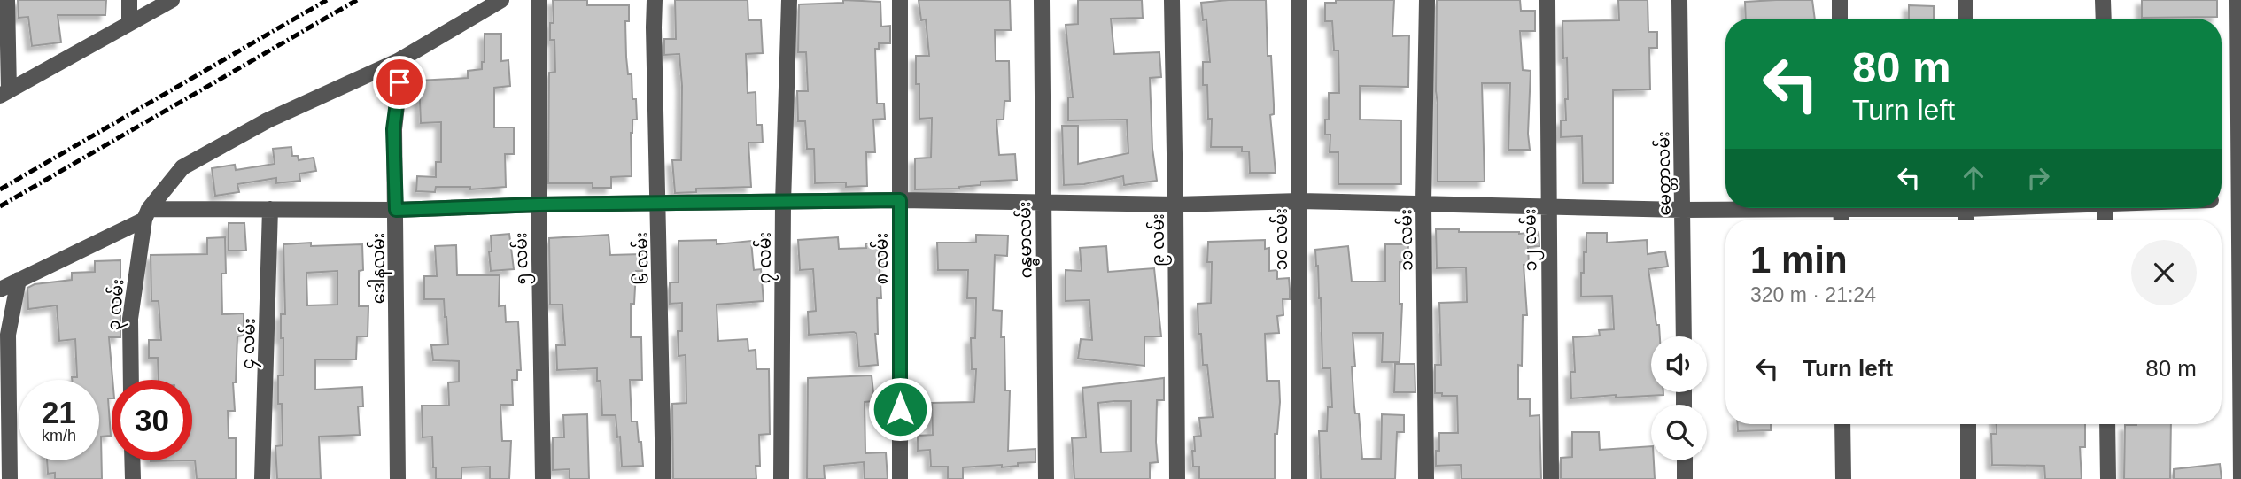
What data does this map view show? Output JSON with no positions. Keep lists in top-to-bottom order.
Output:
{
  "streets": {
    "street": [
      "မေတ္တာလမ်း",
      "၁၀ လမ်း",
      "ဂန္ဓမာလမ်း",
      "၉ လမ်း",
      "၁၁ လမ်း",
      "၁၂ လမ်း",
      "၇ လမ်း",
      "၅ လမ်း",
      "၆ လမ်း",
      "၈ လမ်း",
      "ဒေါနလမ်း",
      "၃ လမ်း",
      "၄ လမ်း"
    ]
  },
  "page": {
    "turn": ["80 m", "Turn left"],
    "heading": ["1 min", "320 m · 21:24"],
    "list": [
      {
        "name": "Turn left",
        "value": "80 m"
      }
    ],
    "speed": "21 km/h",
    "limit": "30"
  }
}
